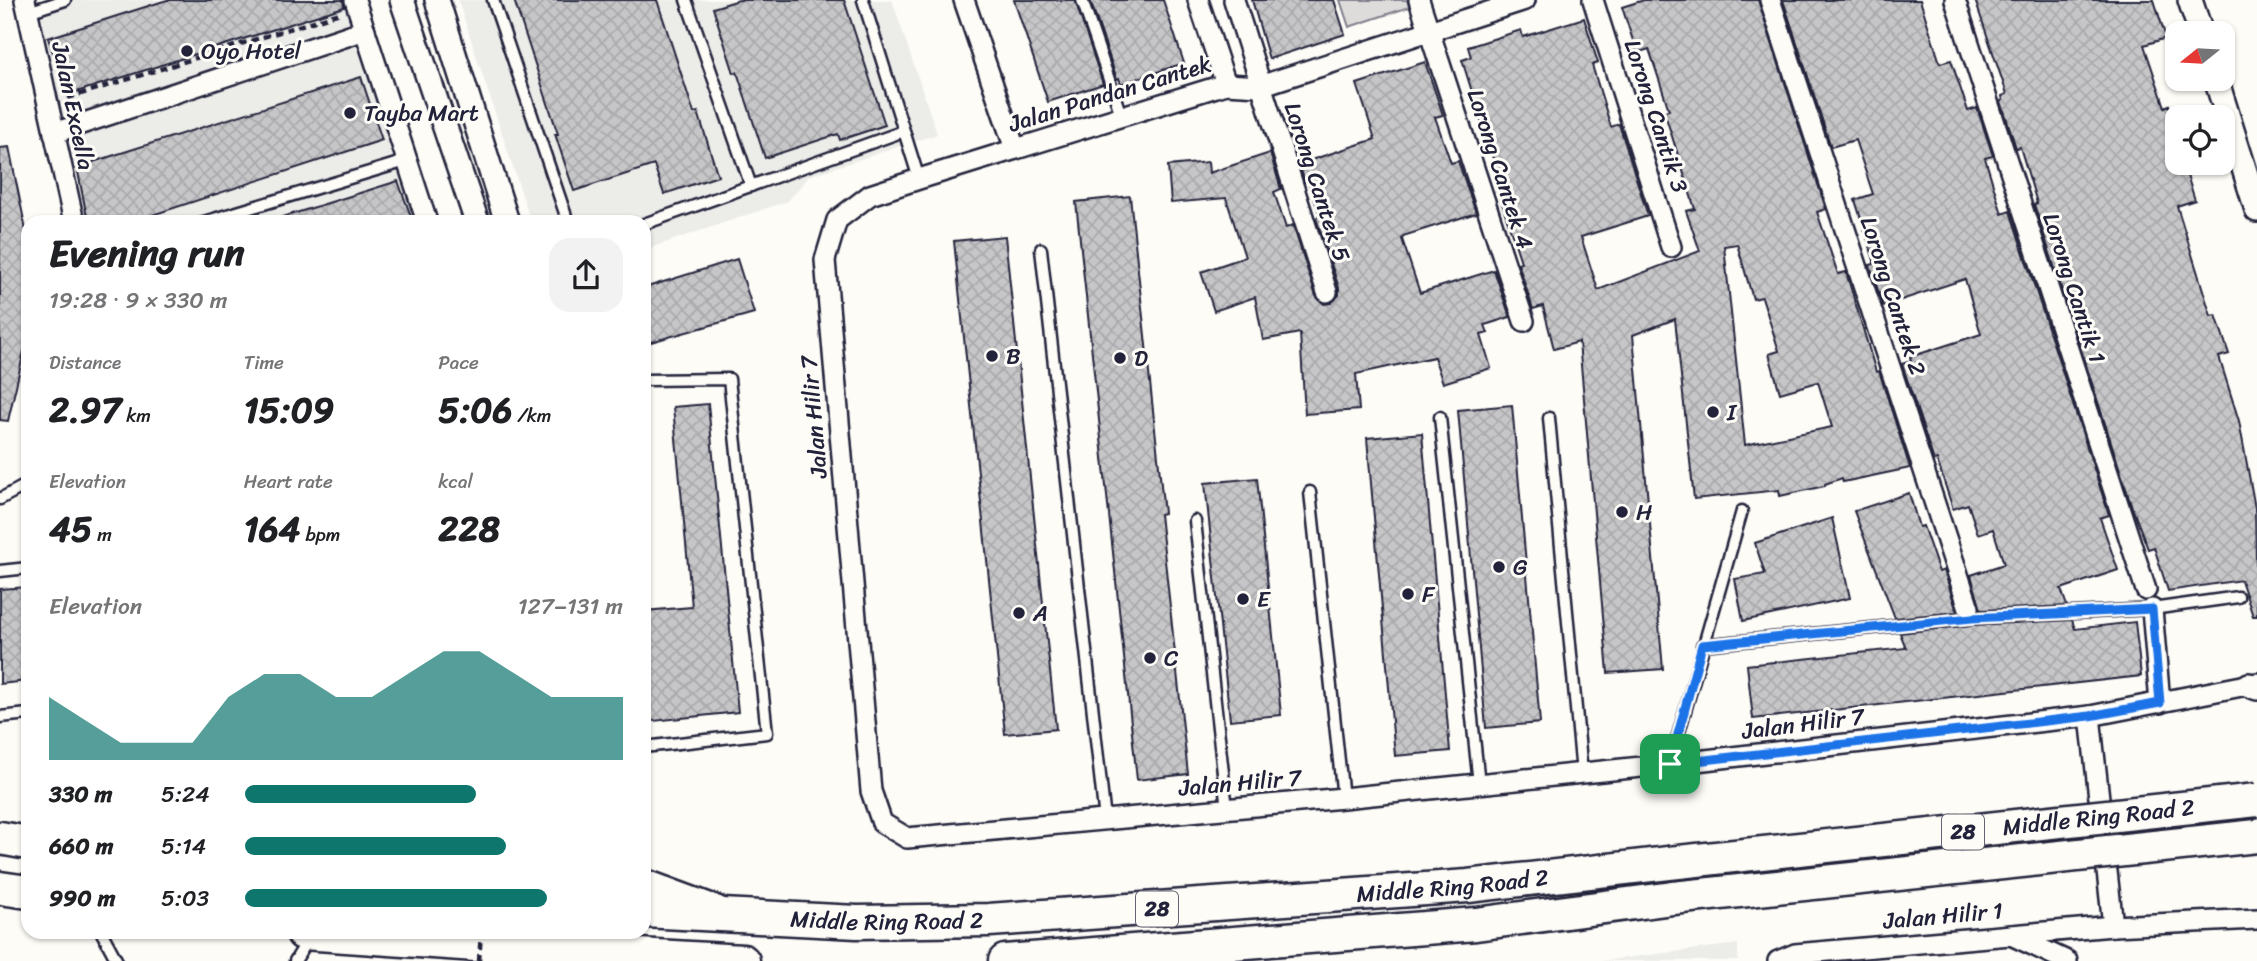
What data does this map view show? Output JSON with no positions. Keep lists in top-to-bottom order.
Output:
{
  "streets": {
    "highway": ["Middle Ring Road 2", "28"],
    "street": [
      "Jalan Pandan Cantek",
      "Jalan Excella",
      "Lorong Cantik 3",
      "Lorong Cantek 4",
      "Lorong Cantek 5",
      "Lorong Cantik 1",
      "Lorong Cantek 2",
      "Jalan Hilir 7",
      "Jalan Hilir 1"
    ]
  },
  "crossings": [
    ["Jalan Pandan Cantek", "Lorong Cantek 4"],
    ["Jalan Pandan Cantek", "Lorong Cantek 5"],
    ["Jalan Pandan Cantek", "Jalan Hilir 7"],
    ["Lorong Cantik 1", "Jalan Hilir 7"]
  ],
  "places": [
    "Oyo Hotel",
    "Tayba Mart",
    "B",
    "D",
    "I",
    "H",
    "G",
    "F",
    "E",
    "A",
    "C"
  ],
  "north": "left",
  "page": {
    "heading": ["Evening run", "19:28 · 9 × 330 m"],
    "stats": [
      ["Distance", "2.97 km"],
      ["Time", "15:09"],
      ["Pace", "5:06 /km"],
      ["Elevation", "45 m"],
      ["Heart rate", "164 bpm"],
      ["kcal", "228"]
    ],
    "chart": ["Elevation", "127–131 m"],
    "list": [
      {
        "name": "330 m",
        "note": "5:24"
      },
      {
        "name": "660 m",
        "note": "5:14"
      },
      {
        "name": "990 m",
        "note": "5:03"
      }
    ]
  }
}
